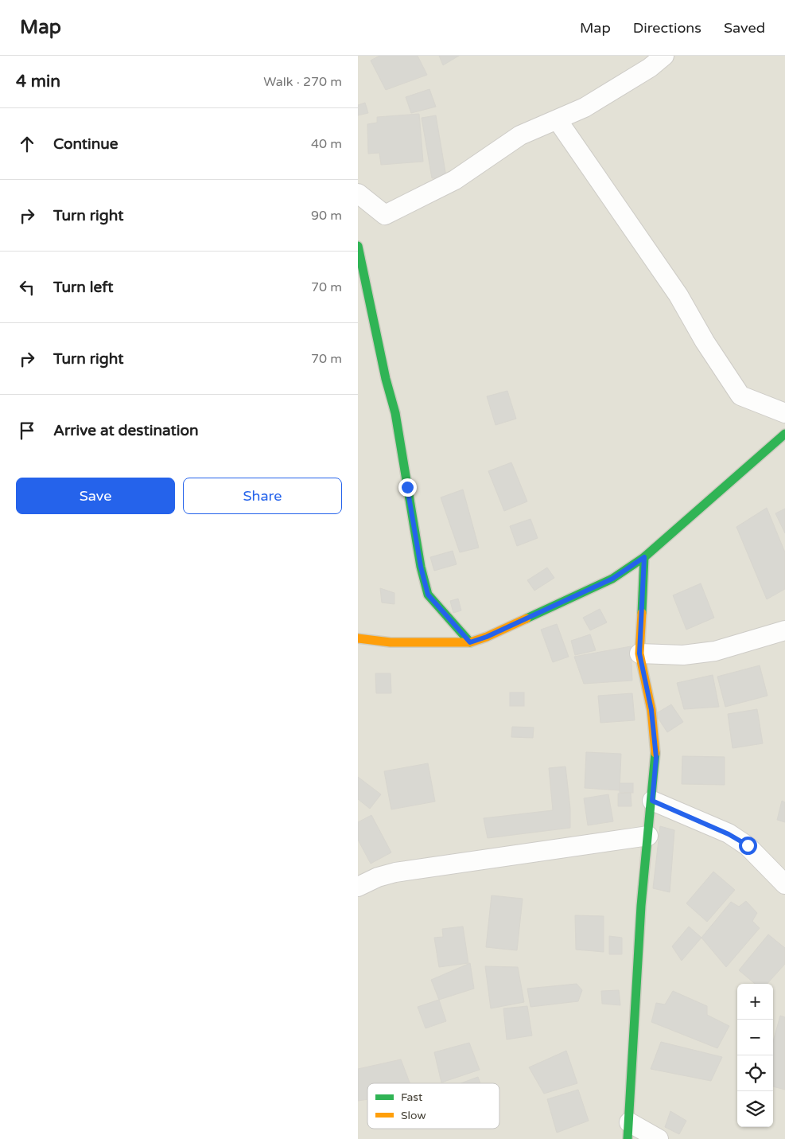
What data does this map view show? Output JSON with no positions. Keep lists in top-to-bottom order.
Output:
{
  "legend": ["Fast", "Slow"],
  "page": {
    "header": "Map",
    "nav": ["Map", "Directions", "Saved"],
    "heading": ["4 min", "Walk · 270 m"],
    "list": [
      ["Continue", "40 m"],
      ["Turn right", "90 m"],
      ["Turn left", "70 m"],
      ["Turn right", "70 m"],
      "Arrive at destination"
    ],
    "buttons": ["Save", "Share"],
    "map_buttons": ["+", "−"]
  }
}
